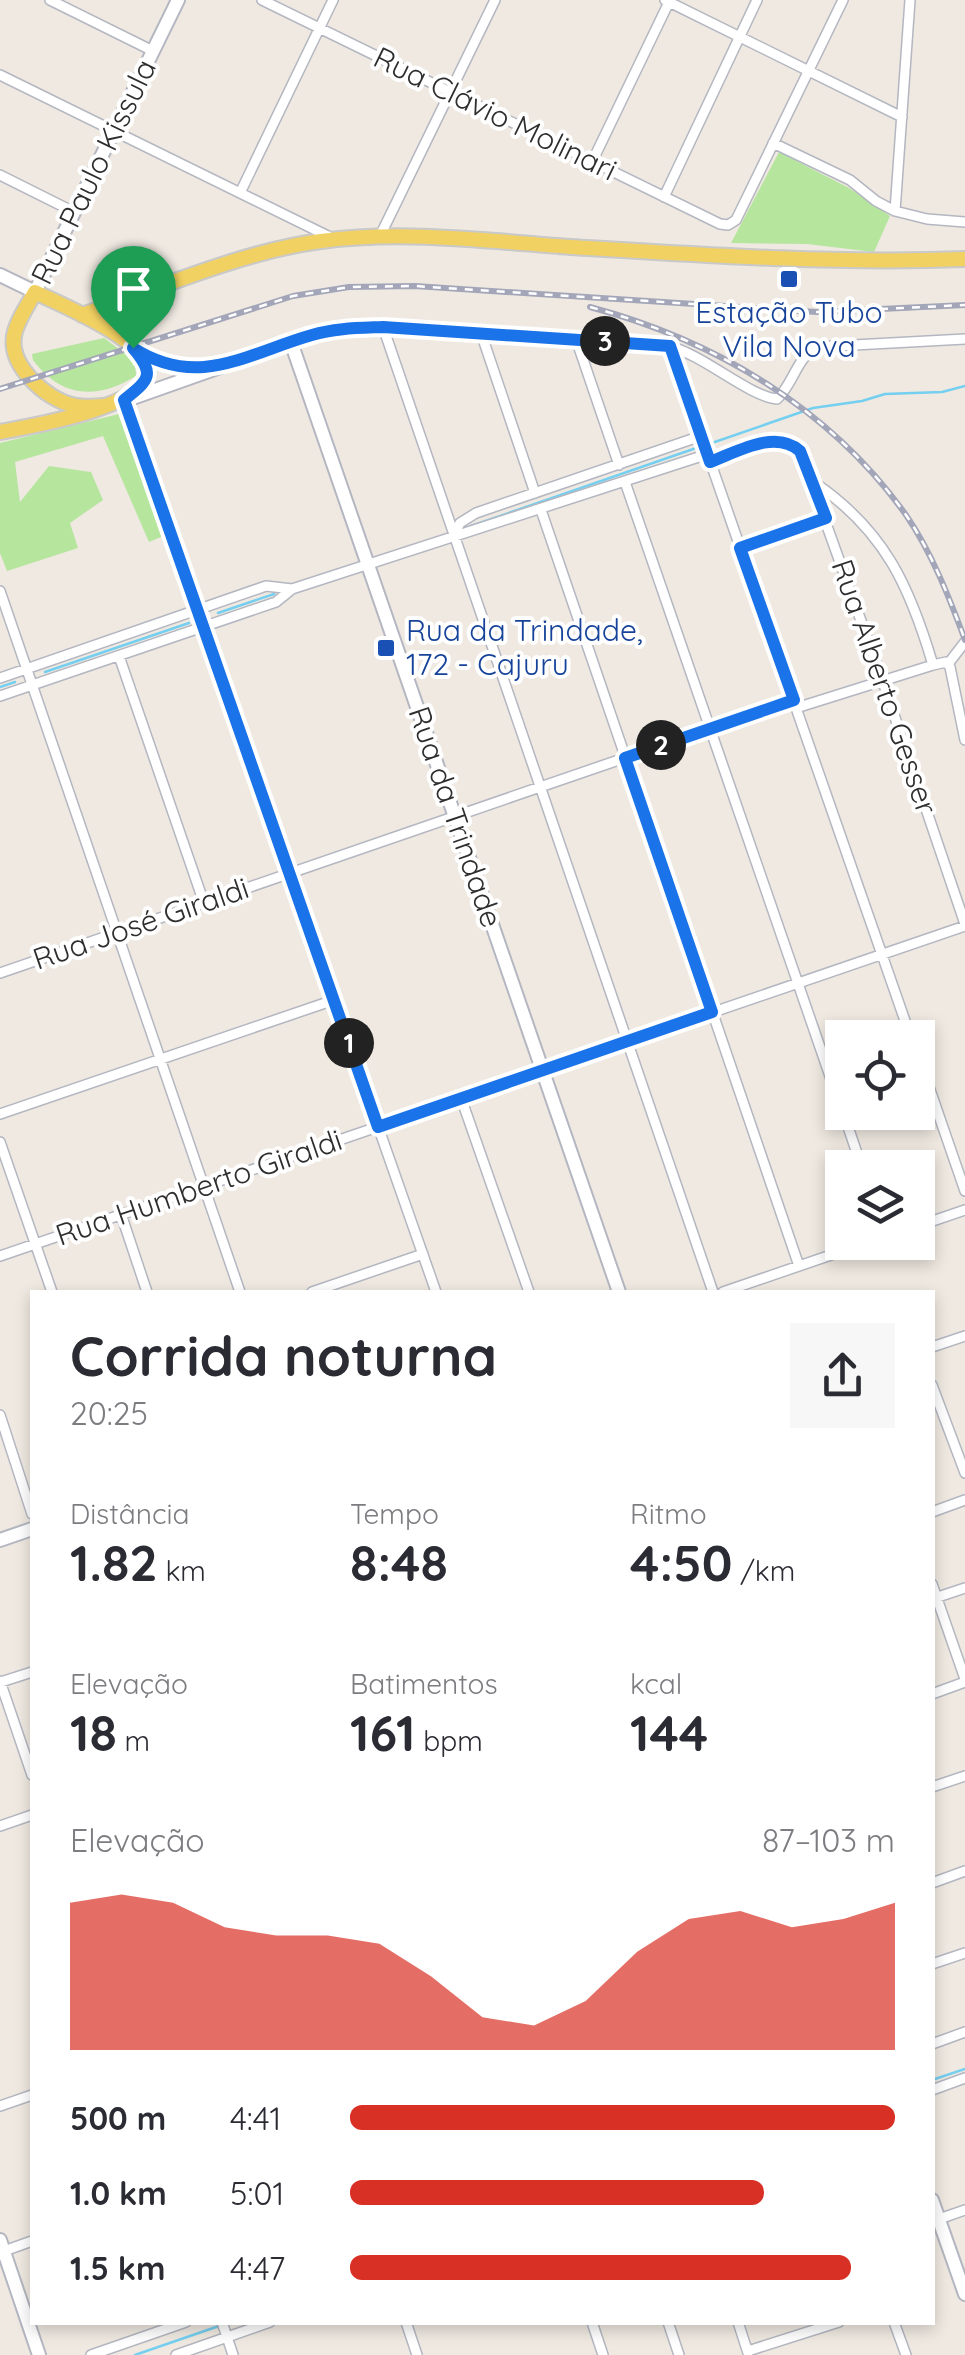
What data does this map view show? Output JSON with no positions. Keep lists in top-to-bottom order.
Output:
{
  "streets": {
    "main road": ["Rua Paulo Kissula", "Rua da Trindade"],
    "street": [
      "Rua Clávio Molinari",
      "Rua Alberto Gesser",
      "Rua José Giraldi",
      "Rua Humberto Giraldi"
    ]
  },
  "crossings": [
    ["Rua Alberto Gesser", "Rua José Giraldi"],
    ["Rua Alberto Gesser", "Rua Humberto Giraldi"],
    ["Rua da Trindade", "Rua José Giraldi"],
    ["Rua da Trindade", "Rua Humberto Giraldi"]
  ],
  "places": {
    "transit": ["Estação Tubo Vila Nova", "Rua da Trindade, 172 - Cajuru"]
  },
  "page": {
    "pins": ["3", "2", "1"],
    "heading": ["Corrida noturna", "20:25"],
    "stats": [
      ["Distância", "1.82 km"],
      ["Tempo", "8:48"],
      ["Ritmo", "4:50 /km"],
      ["Elevação", "18 m"],
      ["Batimentos", "161 bpm"],
      ["kcal", "144"]
    ],
    "chart": ["Elevação", "87–103 m"],
    "list": [
      {
        "name": "500 m",
        "note": "4:41"
      },
      {
        "name": "1.0 km",
        "note": "5:01"
      },
      {
        "name": "1.5 km",
        "note": "4:47"
      }
    ]
  }
}
